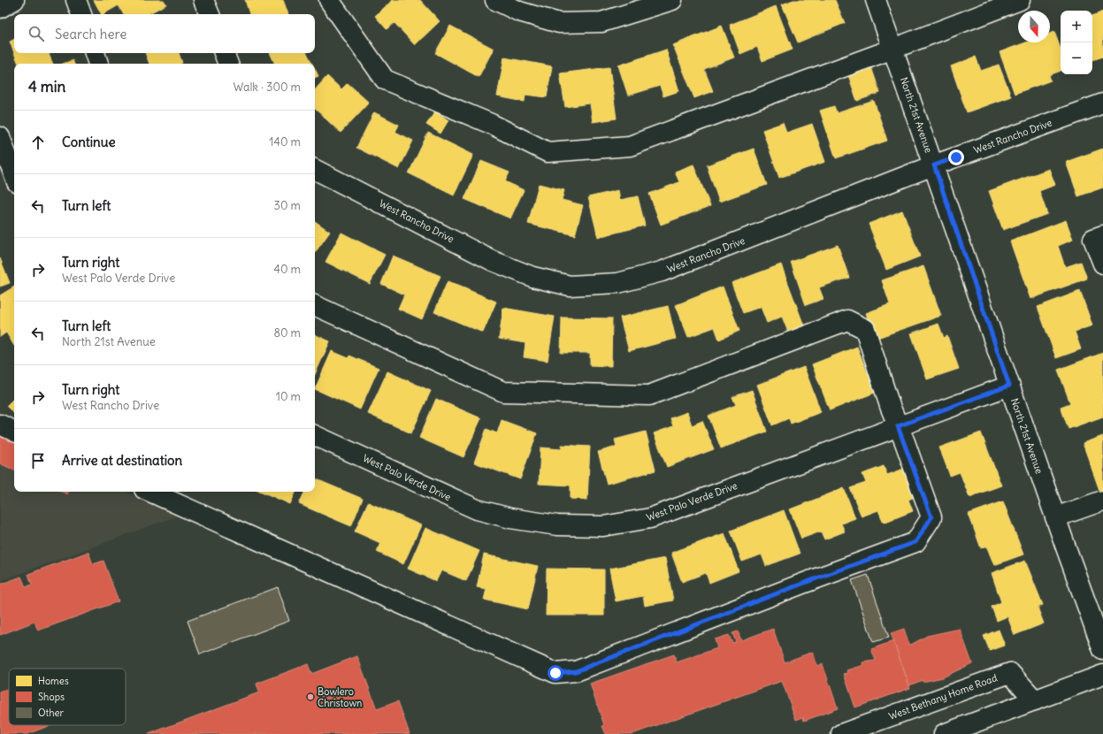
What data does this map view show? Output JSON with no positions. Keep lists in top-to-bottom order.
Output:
{
  "streets": {
    "street": [
      "North 21st Avenue",
      "West Rancho Drive",
      "West Palo Verde Drive",
      "West Bethany Home Road"
    ]
  },
  "crossings": [
    ["North 21st Avenue", "West Rancho Drive"],
    ["North 21st Avenue", "West Palo Verde Drive"]
  ],
  "places": ["Bowlero Christown"],
  "legend": ["Homes", "Shops", "Other"],
  "north": "bottom",
  "page": {
    "map_buttons": ["+", "−"],
    "search": "Search here",
    "heading": ["4 min", "Walk · 300 m"],
    "list": [
      ["Continue", "140 m"],
      ["Turn left", "30 m"],
      ["Turn right", "West Palo Verde Drive", "40 m"],
      ["Turn left", "North 21st Avenue", "80 m"],
      ["Turn right", "West Rancho Drive", "10 m"],
      "Arrive at destination"
    ]
  }
}
